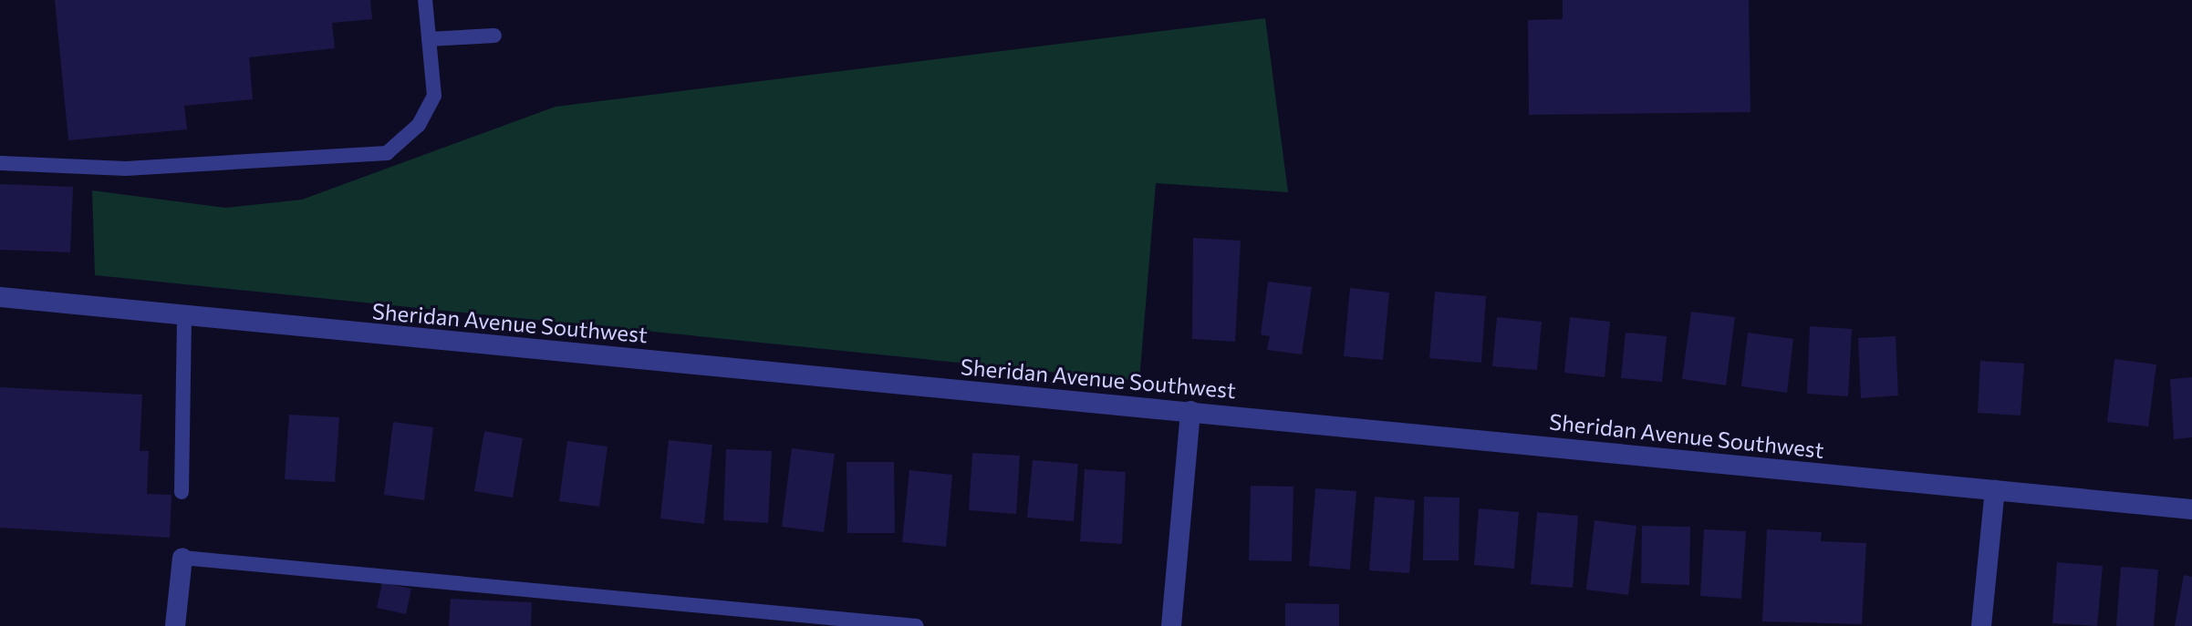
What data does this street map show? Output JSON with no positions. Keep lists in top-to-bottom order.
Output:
{
  "streets": {
    "street": ["Sheridan Avenue Southwest"]
  }
}
